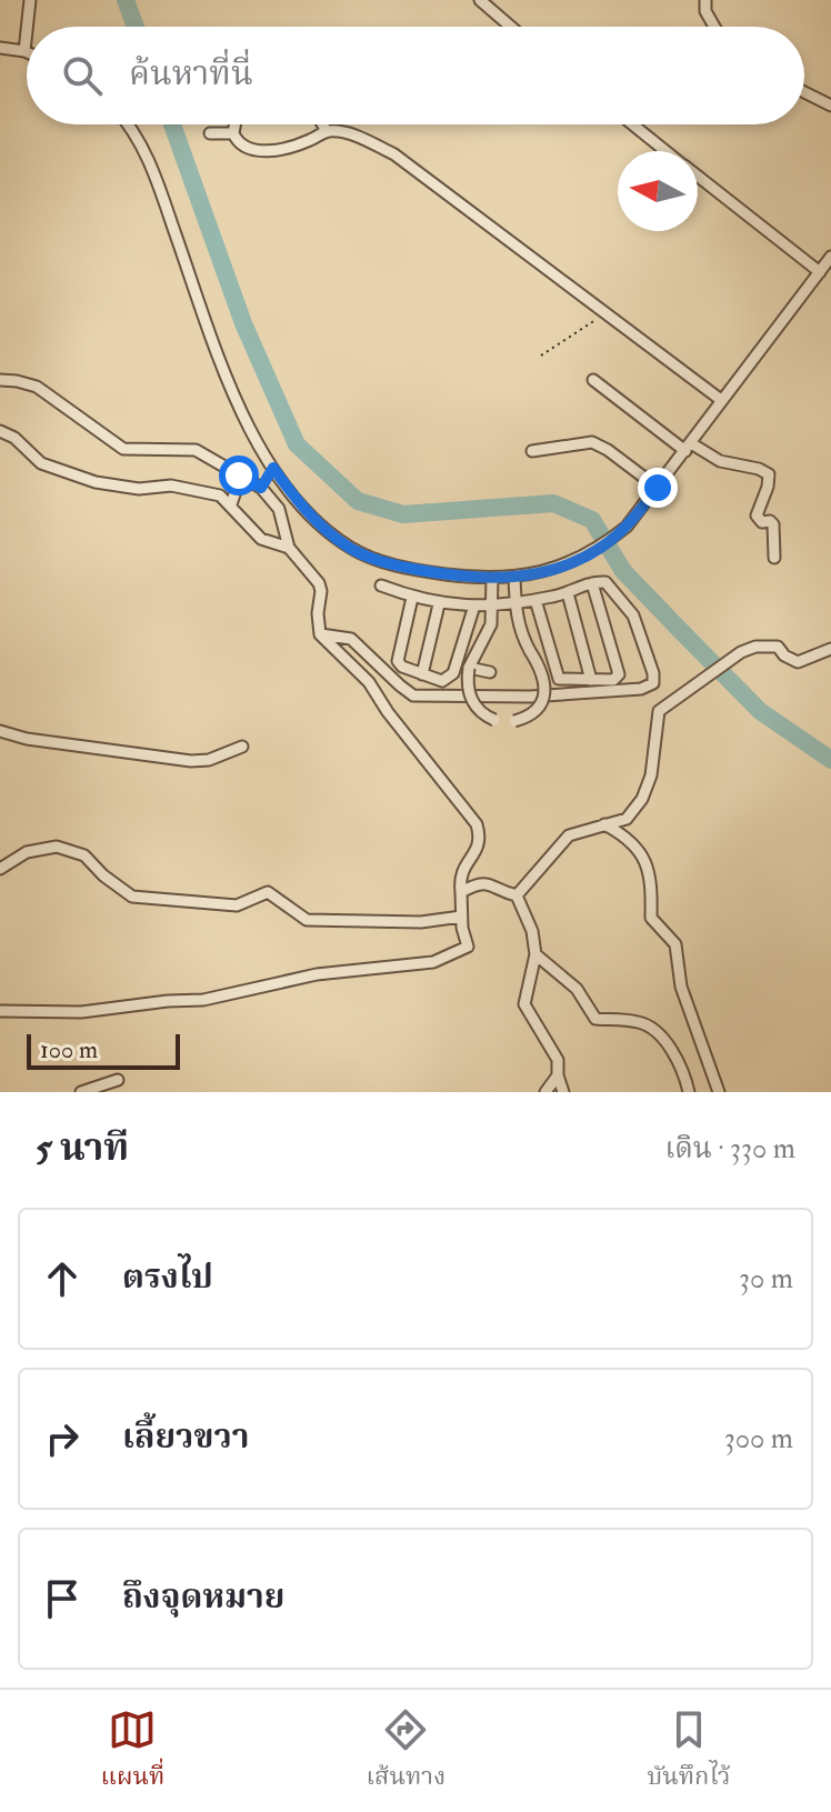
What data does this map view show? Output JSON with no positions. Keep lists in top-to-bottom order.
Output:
{
  "scale_bar": "100 m",
  "north": "left",
  "page": {
    "search": "ค้นหาที่นี่",
    "scale": "100 m",
    "heading": ["5 นาที", "เดิน · 330 m"],
    "list": [
      ["ตรงไป", "30 m"],
      ["เลี้ยวขวา", "300 m"],
      "ถึงจุดหมาย"
    ],
    "nav": ["แผนที่", "เส้นทาง", "บันทึกไว้"]
  }
}
